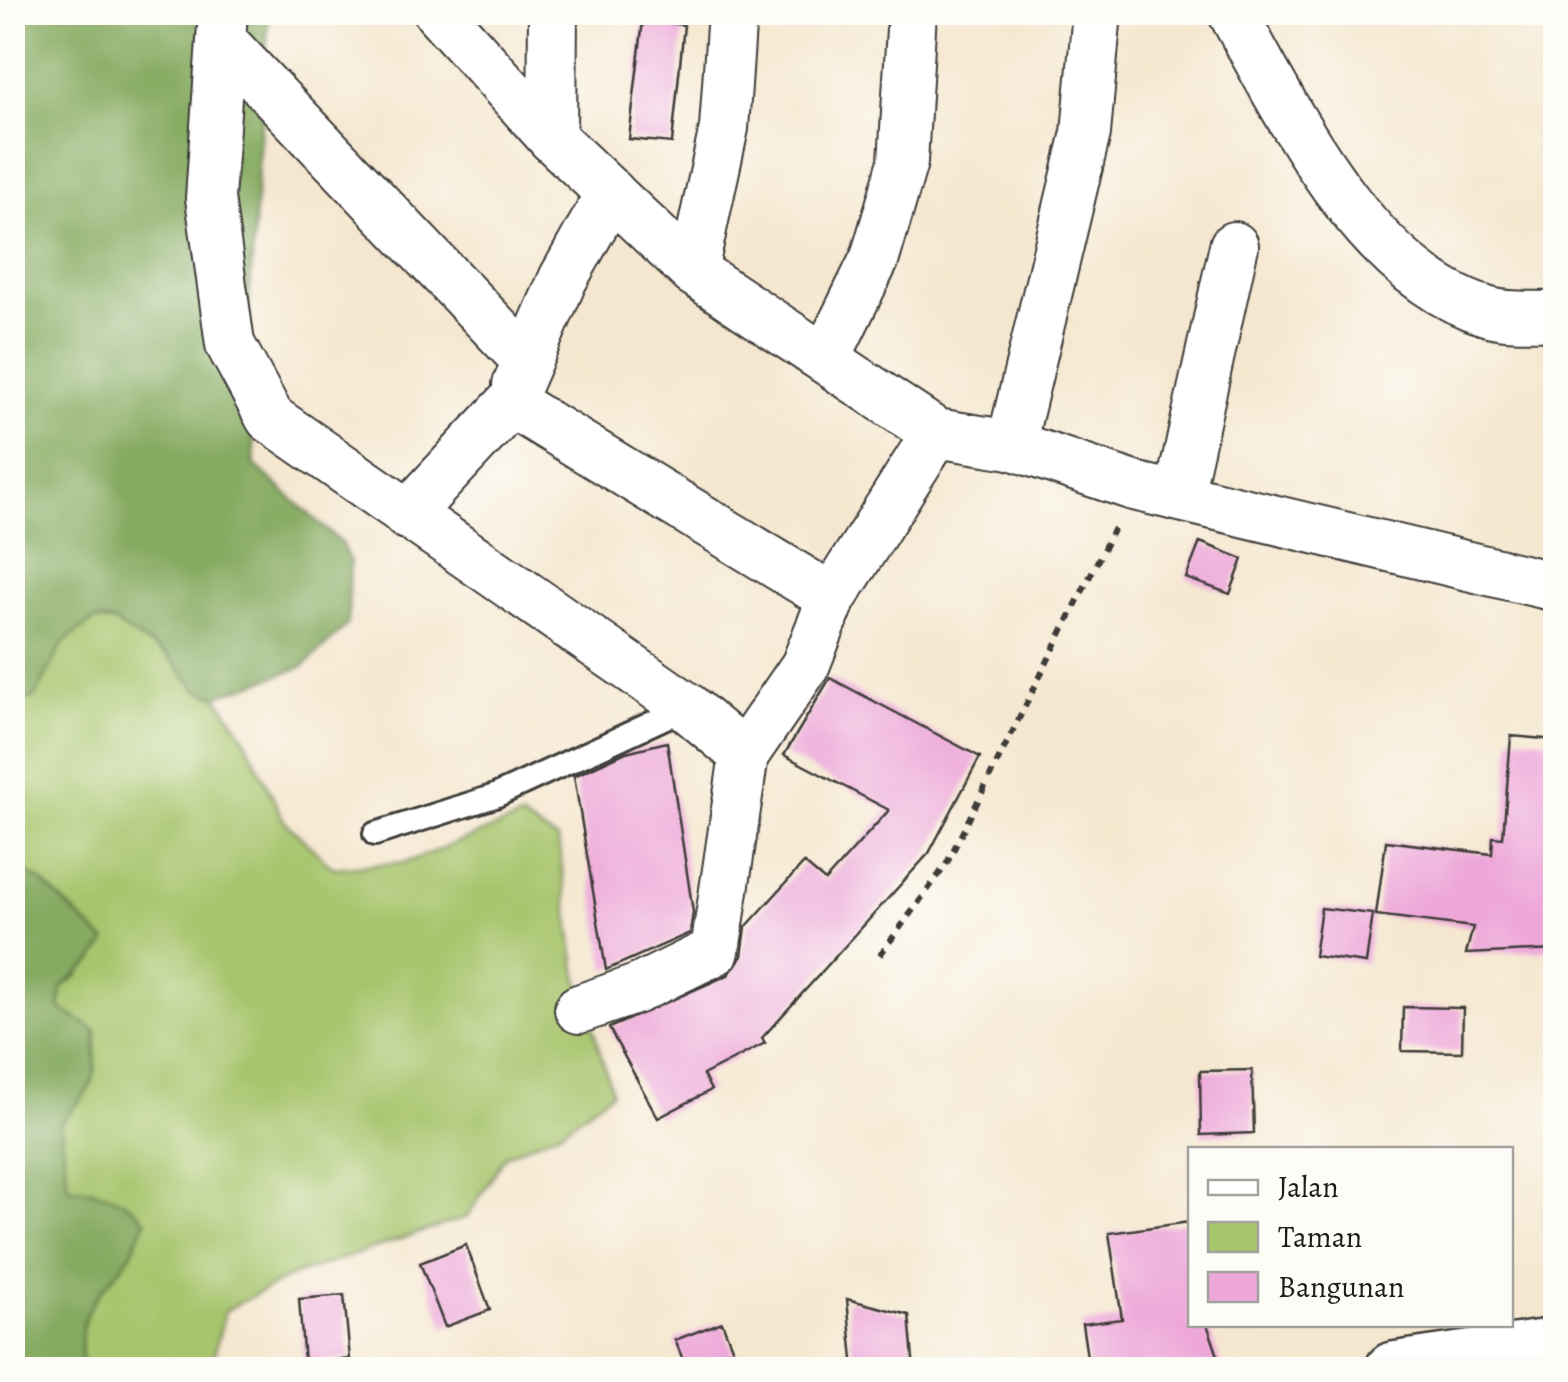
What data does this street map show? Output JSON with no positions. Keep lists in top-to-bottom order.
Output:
{
  "legend": ["Jalan", "Taman", "Bangunan"]
}
